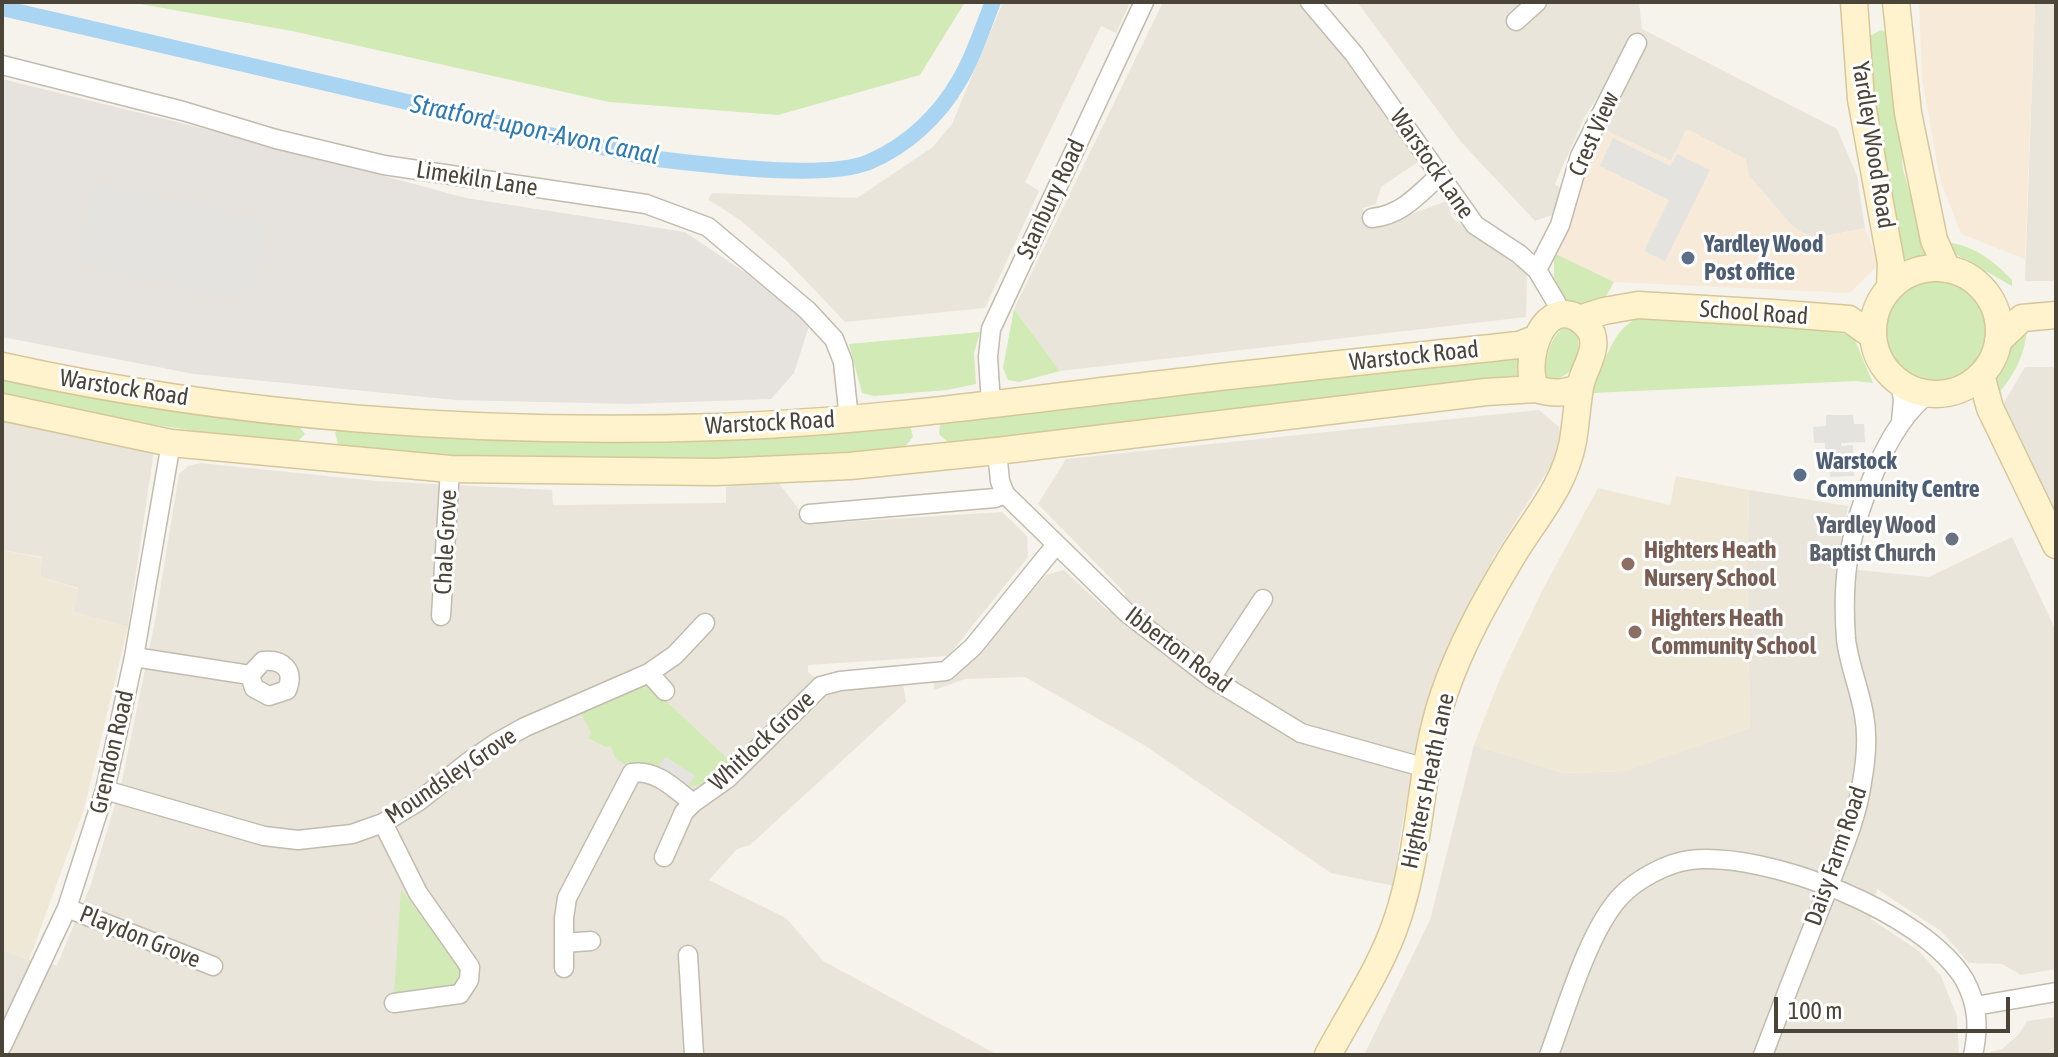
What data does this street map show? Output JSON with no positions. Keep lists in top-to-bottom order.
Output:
{
  "streets": {
    "street": [
      "Crest View",
      "Yardley Wood Road",
      "Warstock Lane",
      "Limekiln Lane",
      "Stanbury Road",
      "School Road",
      "Warstock Road",
      "Chale Grove",
      "Ibberton Road",
      "Whitlock Grove",
      "Grendon Road",
      "Moundsley Grove",
      "Highters Heath Lane",
      "Daisy Farm Road",
      "Playdon Grove"
    ]
  },
  "crossings": [
    ["Crest View", "Warstock Lane"],
    ["Yardley Wood Road", "School Road"],
    ["Yardley Wood Road", "Daisy Farm Road"],
    ["Warstock Lane", "School Road"],
    ["Warstock Lane", "Warstock Road"],
    ["Warstock Lane", "Highters Heath Lane"],
    ["Limekiln Lane", "Warstock Road"],
    ["Stanbury Road", "Warstock Road"],
    ["School Road", "Warstock Road"],
    ["School Road", "Highters Heath Lane"],
    ["School Road", "Daisy Farm Road"],
    ["Warstock Road", "Chale Grove"],
    ["Warstock Road", "Grendon Road"],
    ["Warstock Road", "Highters Heath Lane"],
    ["Ibberton Road", "Whitlock Grove"],
    ["Ibberton Road", "Highters Heath Lane"],
    ["Grendon Road", "Moundsley Grove"],
    ["Grendon Road", "Playdon Grove"]
  ],
  "water": ["Stratford-upon-Avon Canal"],
  "places": [
    "Yardley Wood Post office",
    "Warstock Community Centre",
    "Yardley Wood Baptist Church",
    "Highters Heath Nursery School",
    "Highters Heath Community School"
  ],
  "scale_bar": "100 m"
}
